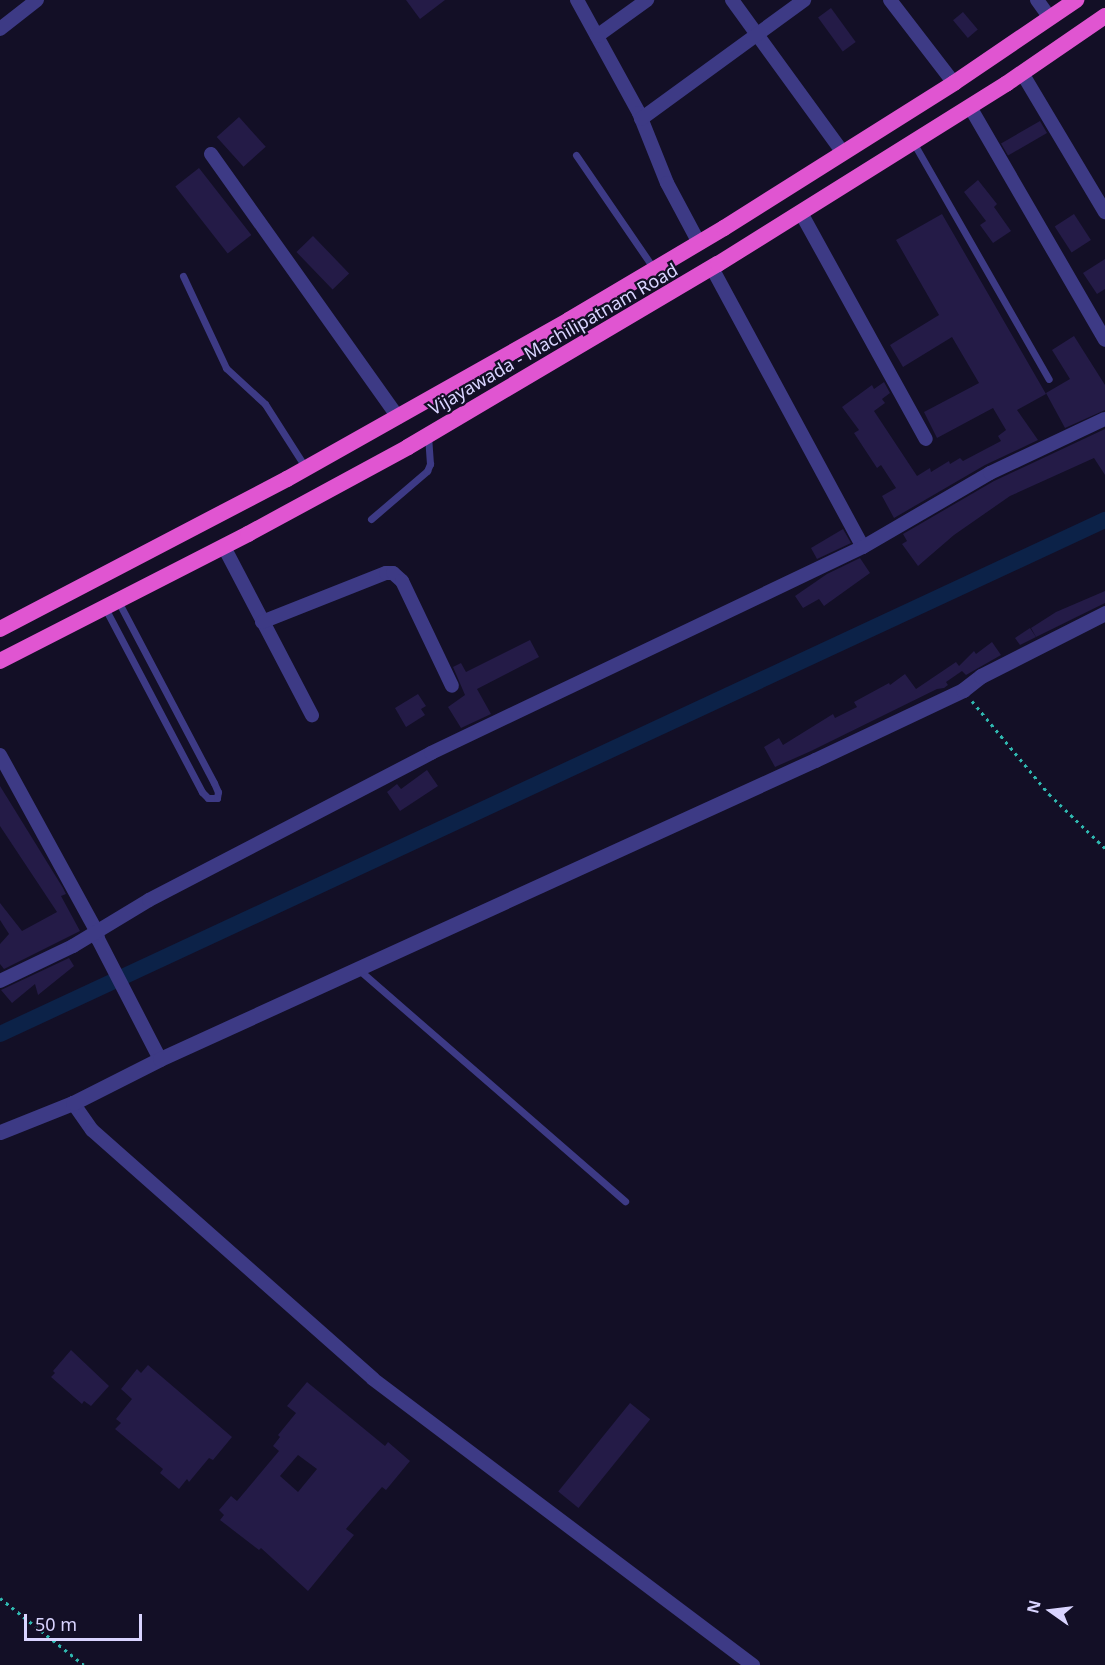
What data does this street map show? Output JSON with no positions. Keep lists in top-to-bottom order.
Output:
{
  "streets": {
    "highway": ["Vijayawada - Machilipatnam Road"]
  },
  "scale_bar": "50 m",
  "north": "left"
}
